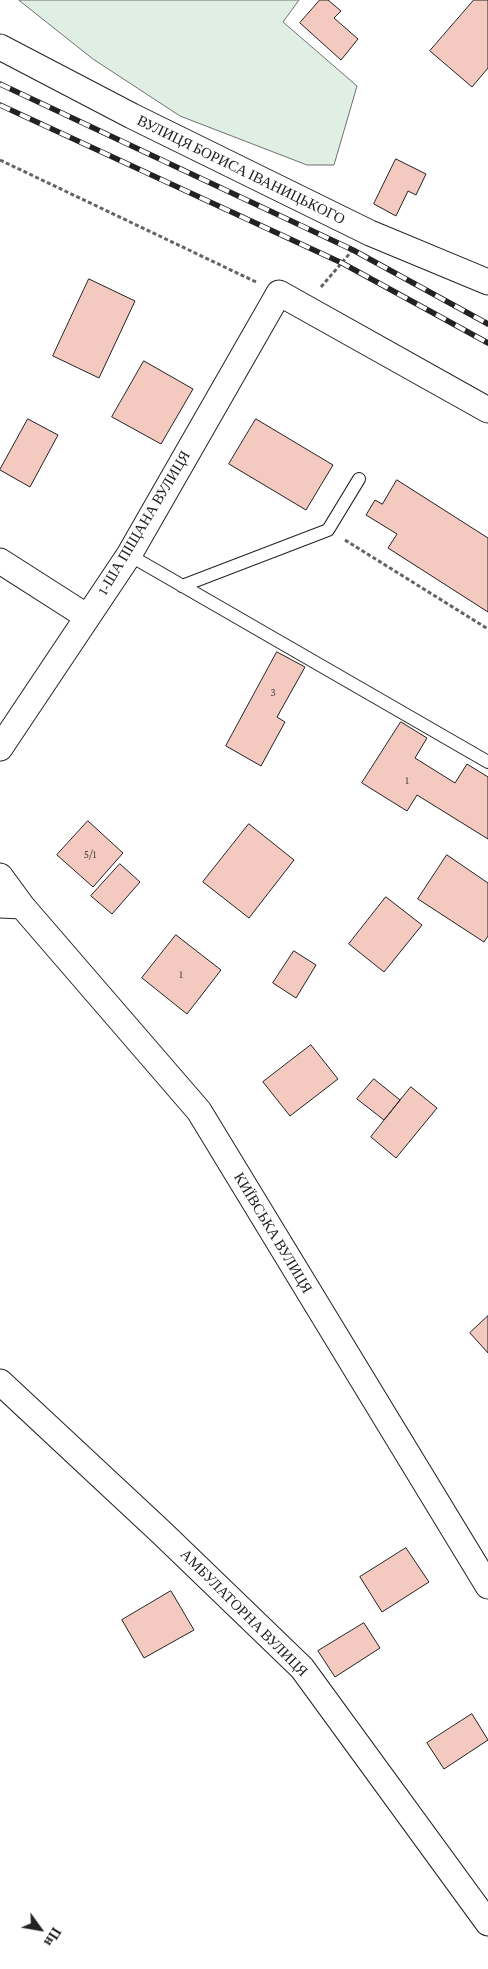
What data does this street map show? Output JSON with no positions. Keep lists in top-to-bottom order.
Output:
{
  "streets": {
    "street": [
      "ВУЛИЦЯ БОРИСА ІВАНИЦЬКОГО",
      "1-ША ПІЩАНА ВУЛИЦЯ",
      "КИЇВСЬКА ВУЛИЦЯ",
      "АМБУЛАТОРНА ВУЛИЦЯ"
    ]
  },
  "house_numbers": [
    "3",
    "1",
    "5/1",
    "1"
  ],
  "north": "bottom right"
}
